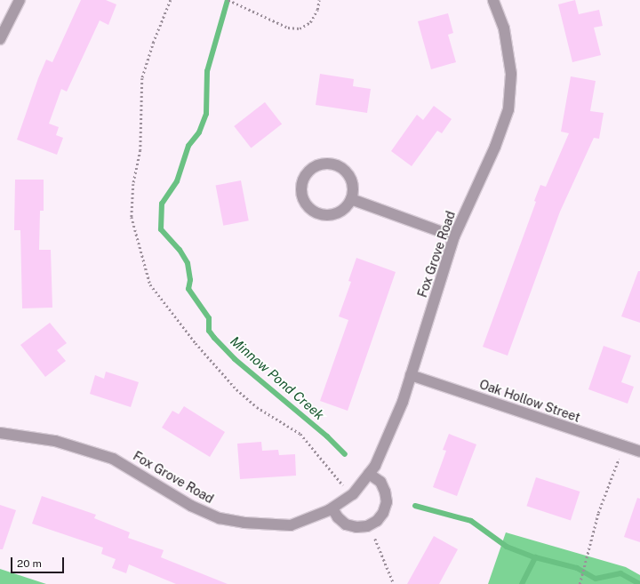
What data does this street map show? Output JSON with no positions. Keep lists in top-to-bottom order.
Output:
{
  "streets": {
    "street": ["Fox Grove Road", "Oak Hollow Street"]
  },
  "crossings": [
    ["Fox Grove Road", "Oak Hollow Street"]
  ],
  "water": ["Minnow Pond Creek"],
  "scale_bar": "20 m"
}
